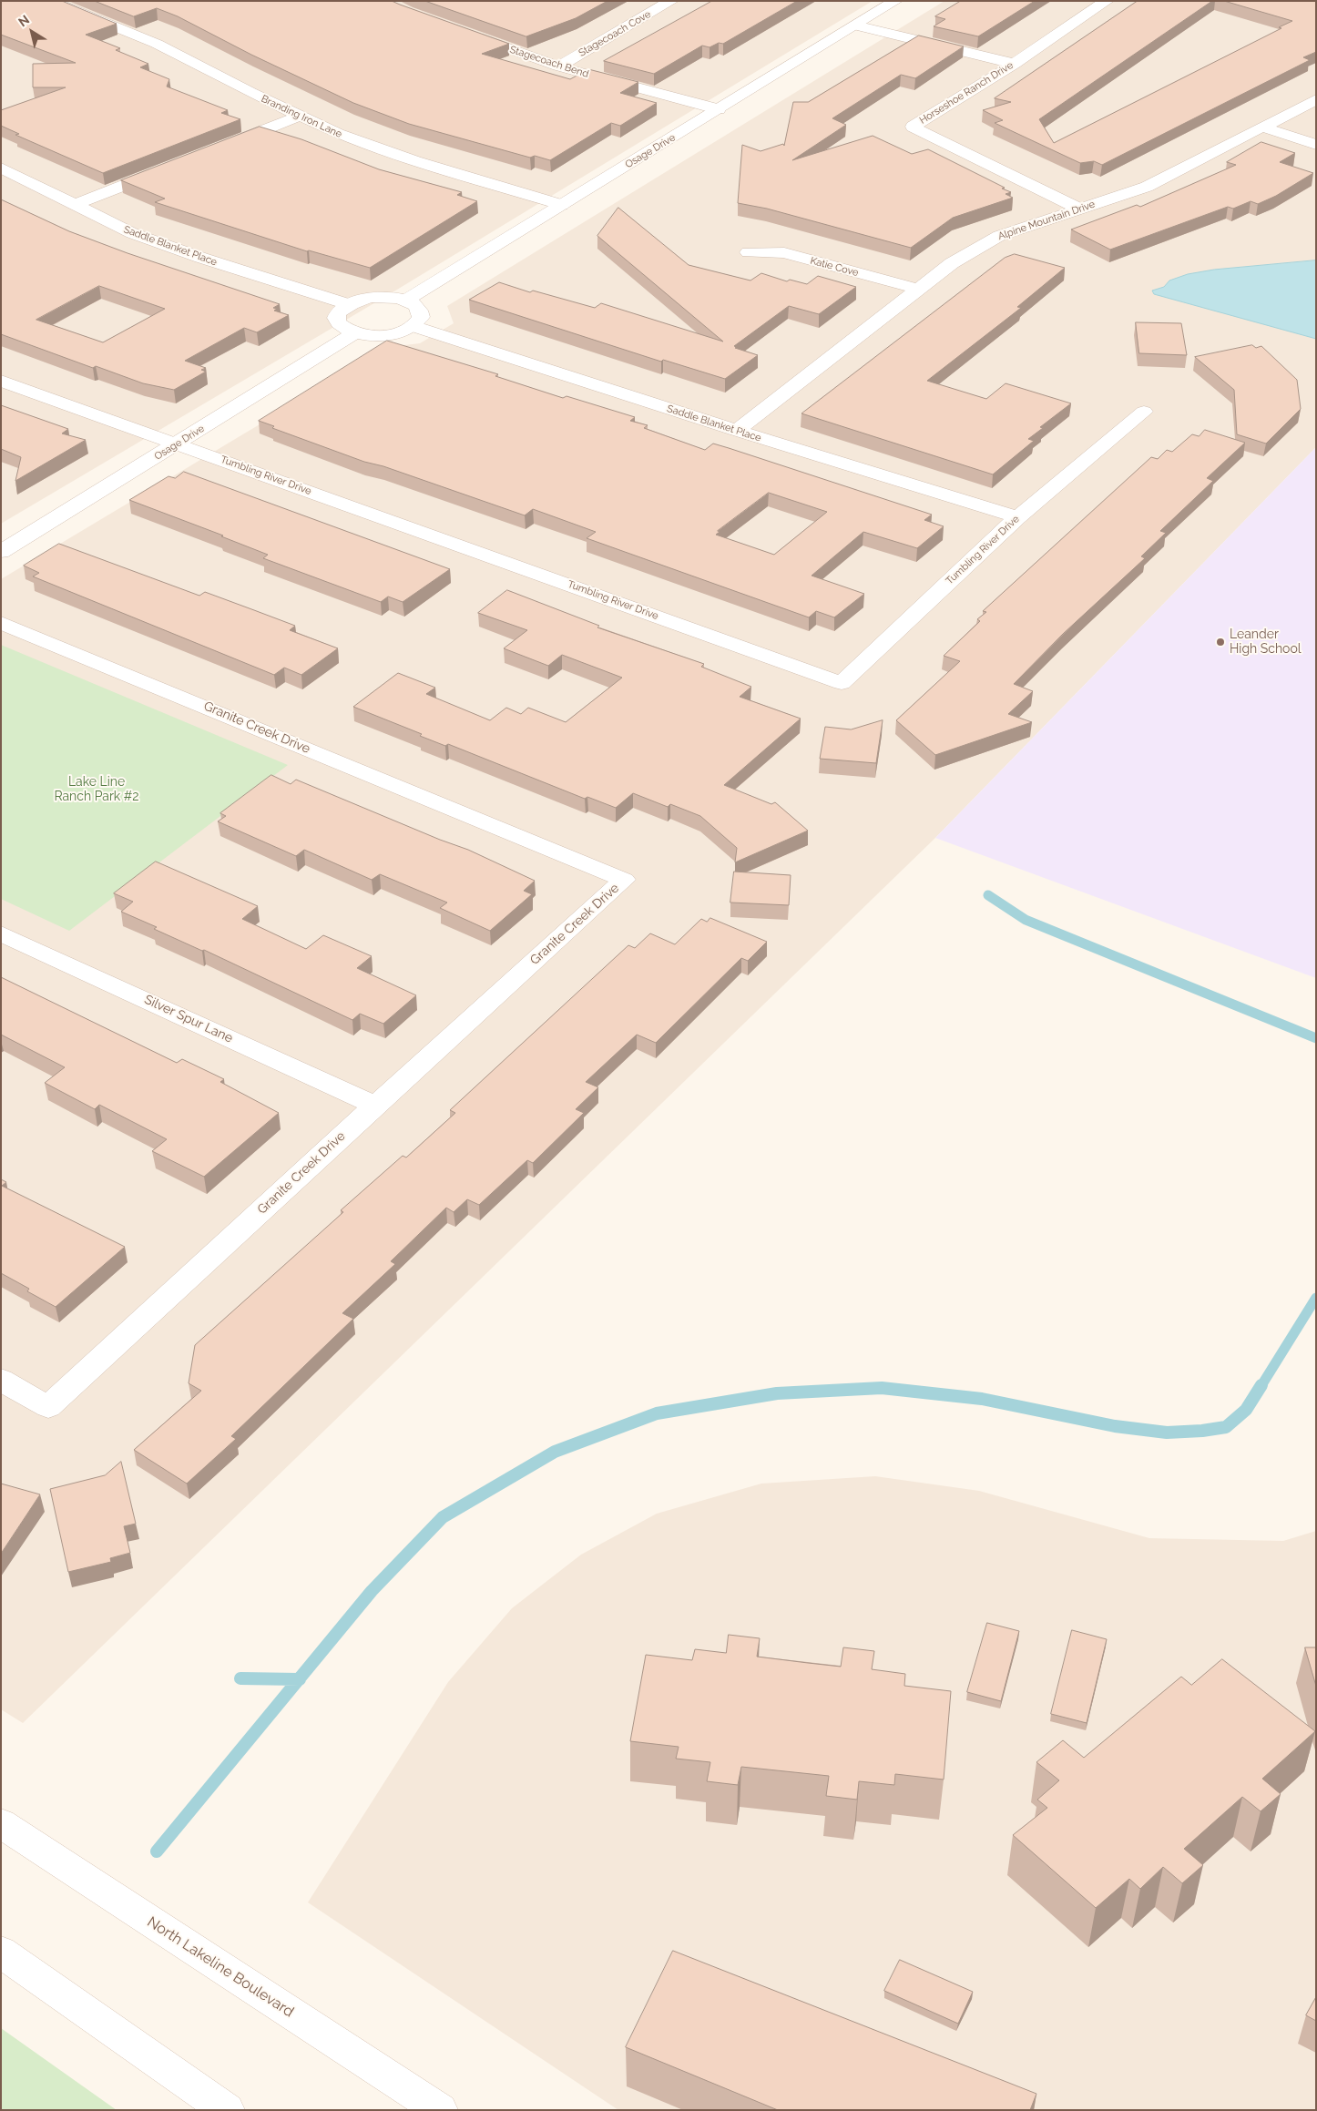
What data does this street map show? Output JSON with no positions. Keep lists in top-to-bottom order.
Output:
{
  "streets": {
    "street": [
      "Stagecoach Cove",
      "Stagecoach Bend",
      "Horseshoe Ranch Drive",
      "Branding Iron Lane",
      "Osage Drive",
      "Alpine Mountain Drive",
      "Saddle Blanket Place",
      "Katie Cove",
      "Tumbling River Drive",
      "Granite Creek Drive",
      "Silver Spur Lane",
      "North Lakeline Boulevard"
    ]
  },
  "crossings": [
    ["Stagecoach Cove", "Stagecoach Bend"],
    ["Stagecoach Bend", "Osage Drive"],
    ["Horseshoe Ranch Drive", "Alpine Mountain Drive"],
    ["Branding Iron Lane", "Osage Drive"],
    ["Osage Drive", "Tumbling River Drive"],
    ["Alpine Mountain Drive", "Saddle Blanket Place"],
    ["Alpine Mountain Drive", "Katie Cove"],
    ["Saddle Blanket Place", "Tumbling River Drive"],
    ["Granite Creek Drive", "Silver Spur Lane"]
  ],
  "parks": ["Lake Line Ranch Park #2"],
  "places": ["Leander High School"],
  "north": "top left"
}
